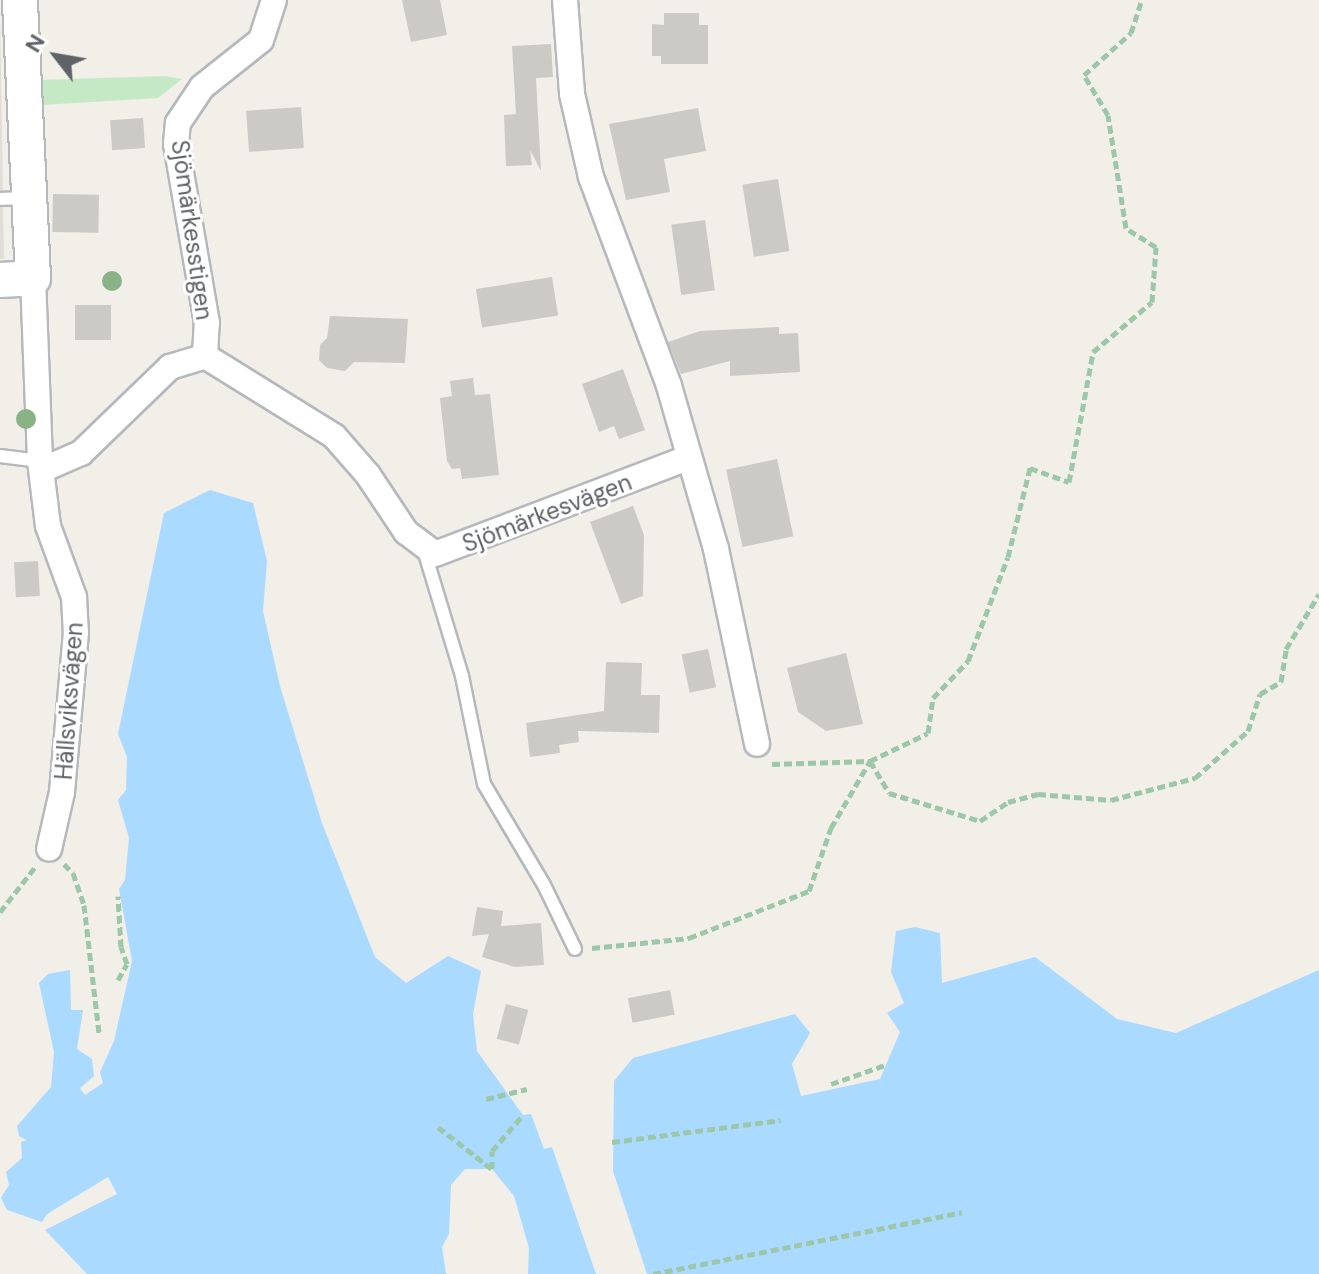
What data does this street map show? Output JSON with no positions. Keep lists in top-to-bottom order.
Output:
{
  "streets": {
    "street": ["Sjömärkesstigen", "Sjömärkesvägen", "Hällsviksvägen"]
  },
  "north": "top left"
}
